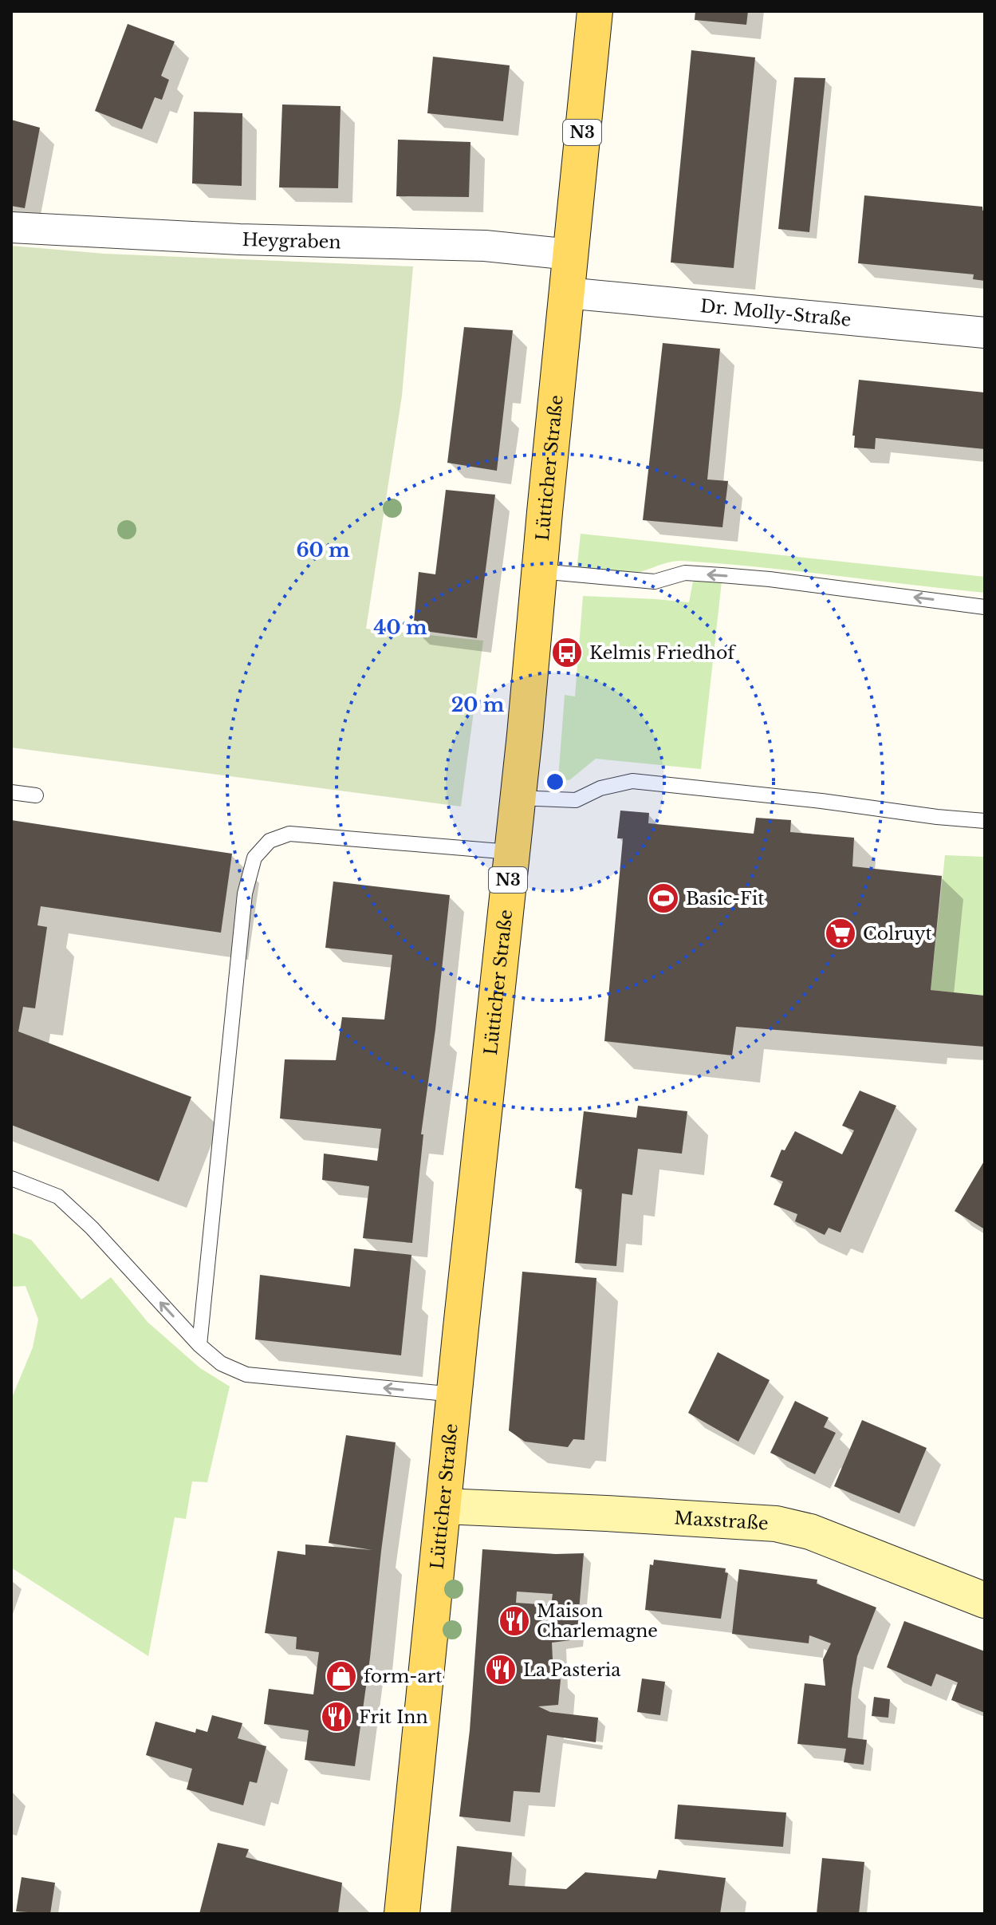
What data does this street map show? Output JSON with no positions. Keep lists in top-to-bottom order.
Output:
{
  "streets": {
    "main road": ["N3", "Lütticher Straße"],
    "street": ["Heygraben", "Dr. Molly-Straße", "Maxstraße"]
  },
  "crossings": [
    ["Heygraben", "Lütticher Straße"],
    ["Dr. Molly-Straße", "Lütticher Straße"],
    ["Lütticher Straße", "Maxstraße"]
  ],
  "places": {
    "bus stop": ["Kelmis Friedhof"],
    "sports": ["Basic-Fit"],
    "supermarket": ["Colruyt"],
    "restaurant": ["Maison Charlemagne", "La Pasteria", "Frit Inn"],
    "shop": ["form-art"]
  },
  "rings": ["60 m", "40 m", "20 m"]
}
